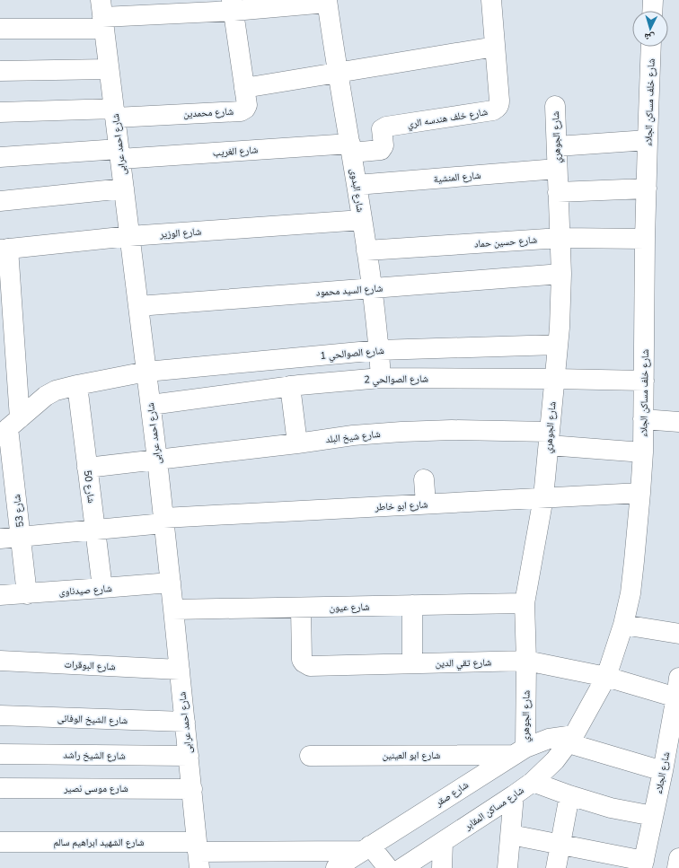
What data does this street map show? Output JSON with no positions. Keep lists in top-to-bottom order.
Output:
{
  "streets": {
    "street": [
      "شارع خلف مساكن الجلاء",
      "شارع محمدين",
      "شارع خلف هندسه الري",
      "شارع الجوهري",
      "شارع احمد عرابى",
      "شارع الغريب",
      "شارع المنشية",
      "شارع البدوى",
      "شارع الوزير",
      "شارع حسين حماد",
      "شارع السيد محمود",
      "شارع الصوالحي 1",
      "شارع الصوالحي 2",
      "شارع شيخ البلد",
      "شارع 50",
      "شارع ابو خاطر",
      "شارع 53",
      "شارع صيدناوى",
      "شارع عيون",
      "شارع تقي الدين",
      "شارع البوقرات",
      "شارع الشيخ الوفائى",
      "شارع الشيخ راشد",
      "شارع ابو العينين",
      "شارع الجلاء",
      "شارع موسى نصير",
      "شارع صقر",
      "شارع مساكن المقابر",
      "شارع الشهيد ابراهيم سالم"
    ]
  },
  "crossings": [
    ["شارع خلف مساكن الجلاء", "شارع حسين حماد"],
    ["شارع خلف مساكن الجلاء", "شارع الصوالحي 2"],
    ["شارع خلف مساكن الجلاء", "شارع شيخ البلد"],
    ["شارع خلف مساكن الجلاء", "شارع ابو خاطر"],
    ["شارع خلف مساكن الجلاء", "شارع تقي الدين"],
    ["شارع خلف مساكن الجلاء", "شارع صقر"],
    ["شارع خلف مساكن الجلاء", "شارع مساكن المقابر"],
    ["شارع محمدين", "شارع احمد عرابى"],
    ["شارع محمدين", "شارع البدوى"],
    ["شارع خلف هندسه الري", "شارع الغريب"],
    ["شارع خلف هندسه الري", "شارع البدوى"],
    ["شارع الجوهري", "شارع المنشية"],
    ["شارع الجوهري", "شارع حسين حماد"],
    ["شارع الجوهري", "شارع السيد محمود"],
    ["شارع الجوهري", "شارع الصوالحي 1"],
    ["شارع الجوهري", "شارع الصوالحي 2"],
    ["شارع الجوهري", "شارع شيخ البلد"],
    ["شارع الجوهري", "شارع ابو خاطر"],
    ["شارع الجوهري", "شارع عيون"],
    ["شارع الجوهري", "شارع تقي الدين"],
    ["شارع الجوهري", "شارع ابو العينين"],
    ["شارع الجوهري", "شارع صقر"],
    ["شارع احمد عرابى", "شارع الغريب"],
    ["شارع احمد عرابى", "شارع البدوى"],
    ["شارع احمد عرابى", "شارع الوزير"],
    ["شارع احمد عرابى", "شارع السيد محمود"],
    ["شارع احمد عرابى", "شارع الصوالحي 1"],
    ["شارع احمد عرابى", "شارع الصوالحي 2"],
    ["شارع احمد عرابى", "شارع شيخ البلد"],
    ["شارع احمد عرابى", "شارع ابو خاطر"],
    ["شارع احمد عرابى", "شارع صيدناوى"],
    ["شارع احمد عرابى", "شارع عيون"],
    ["شارع احمد عرابى", "شارع البوقرات"],
    ["شارع احمد عرابى", "شارع الشيخ الوفائى"],
    ["شارع احمد عرابى", "شارع الشيخ راشد"],
    ["شارع احمد عرابى", "شارع موسى نصير"],
    ["شارع احمد عرابى", "شارع الشهيد ابراهيم سالم"],
    ["شارع الغريب", "شارع البدوى"],
    ["شارع المنشية", "شارع البدوى"],
    ["شارع البدوى", "شارع الوزير"],
    ["شارع البدوى", "شارع حسين حماد"],
    ["شارع البدوى", "شارع السيد محمود"],
    ["شارع البدوى", "شارع الصوالحي 1"],
    ["شارع البدوى", "شارع الصوالحي 2"],
    ["شارع الوزير", "شارع 53"],
    ["شارع الصوالحي 1", "شارع 50"],
    ["شارع الصوالحي 1", "شارع 53"],
    ["شارع شيخ البلد", "شارع 50"],
    ["شارع 50", "شارع ابو خاطر"],
    ["شارع 50", "شارع صيدناوى"],
    ["شارع ابو خاطر", "شارع 53"],
    ["شارع 53", "شارع صيدناوى"],
    ["شارع عيون", "شارع تقي الدين"],
    ["شارع تقي الدين", "شارع الجلاء"],
    ["شارع ابو العينين", "شارع صقر"],
    ["شارع صقر", "شارع مساكن المقابر"],
    ["شارع صقر", "شارع الشهيد ابراهيم سالم"]
  ],
  "north": "bottom"
}
